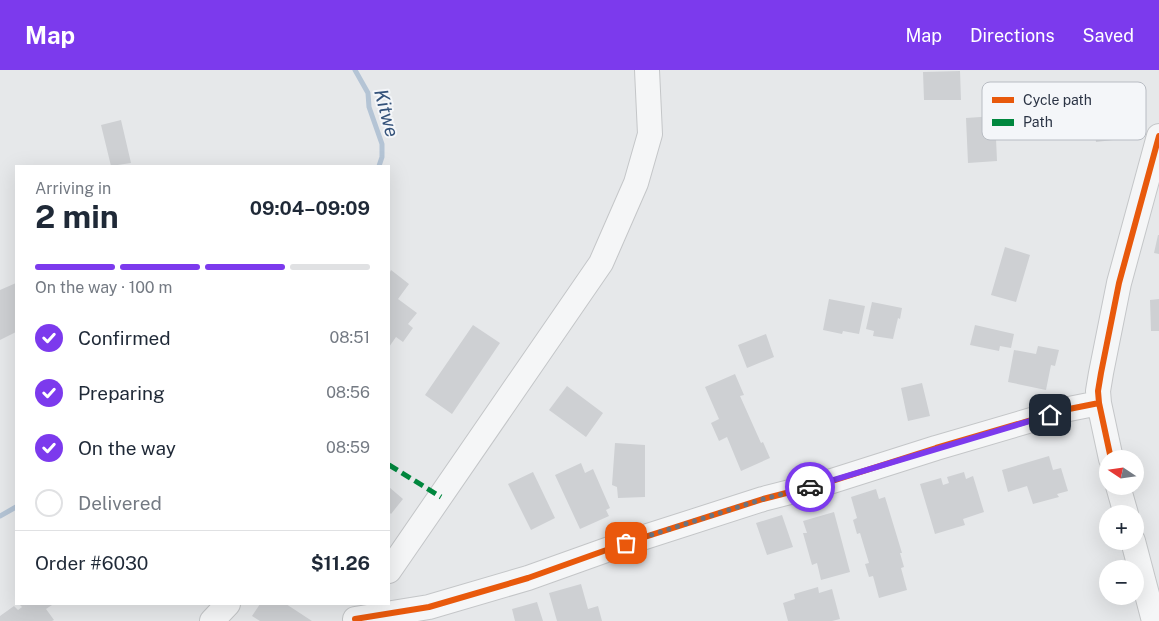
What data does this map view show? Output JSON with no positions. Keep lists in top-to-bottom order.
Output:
{
  "water": ["Kitwe"],
  "legend": ["Cycle path", "Path"],
  "north": "left",
  "page": {
    "header": "Map",
    "nav": ["Map", "Directions", "Saved"],
    "heading": ["2 min", "Arriving in", "09:04–09:09"],
    "panel": ["Order #6030", "$11.26"],
    "bar": "On the way · 100 m",
    "list": [
      ["Confirmed", "08:51"],
      ["Preparing", "08:56"],
      ["On the way", "08:59"],
      "Delivered"
    ],
    "map_buttons": ["+", "−"]
  }
}
